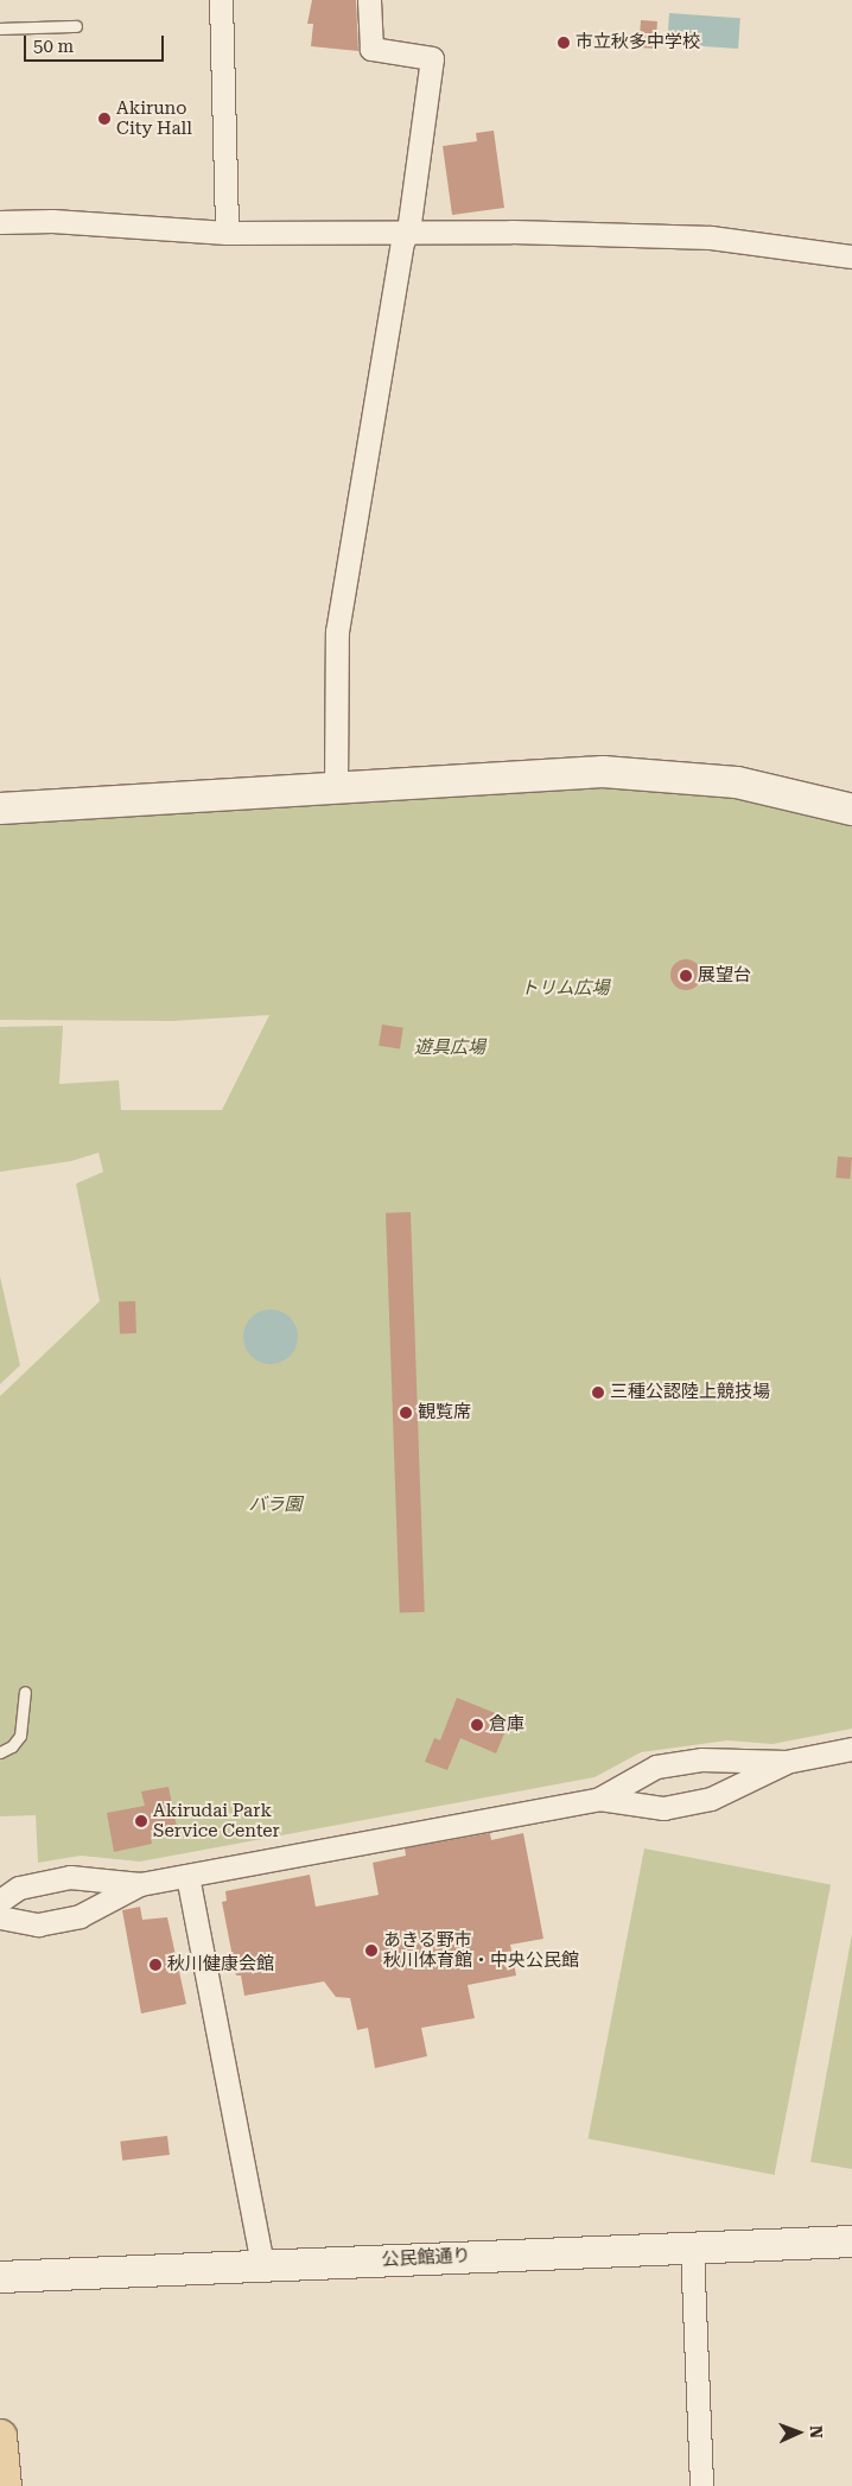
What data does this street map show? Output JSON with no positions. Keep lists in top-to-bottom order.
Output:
{
  "streets": {
    "street": ["公民館通り"]
  },
  "parks": ["トリム広場", "遊具広場", "バラ園"],
  "places": [
    "市立秋多中学校",
    "Akiruno City Hall",
    "展望台",
    "三種公認陸上競技場",
    "観覧席",
    "倉庫",
    "Akirudai Park Service Center",
    "あきる野市 秋川体育館・中央公民館",
    "秋川健康会館"
  ],
  "scale_bar": "50 m",
  "north": "right"
}
